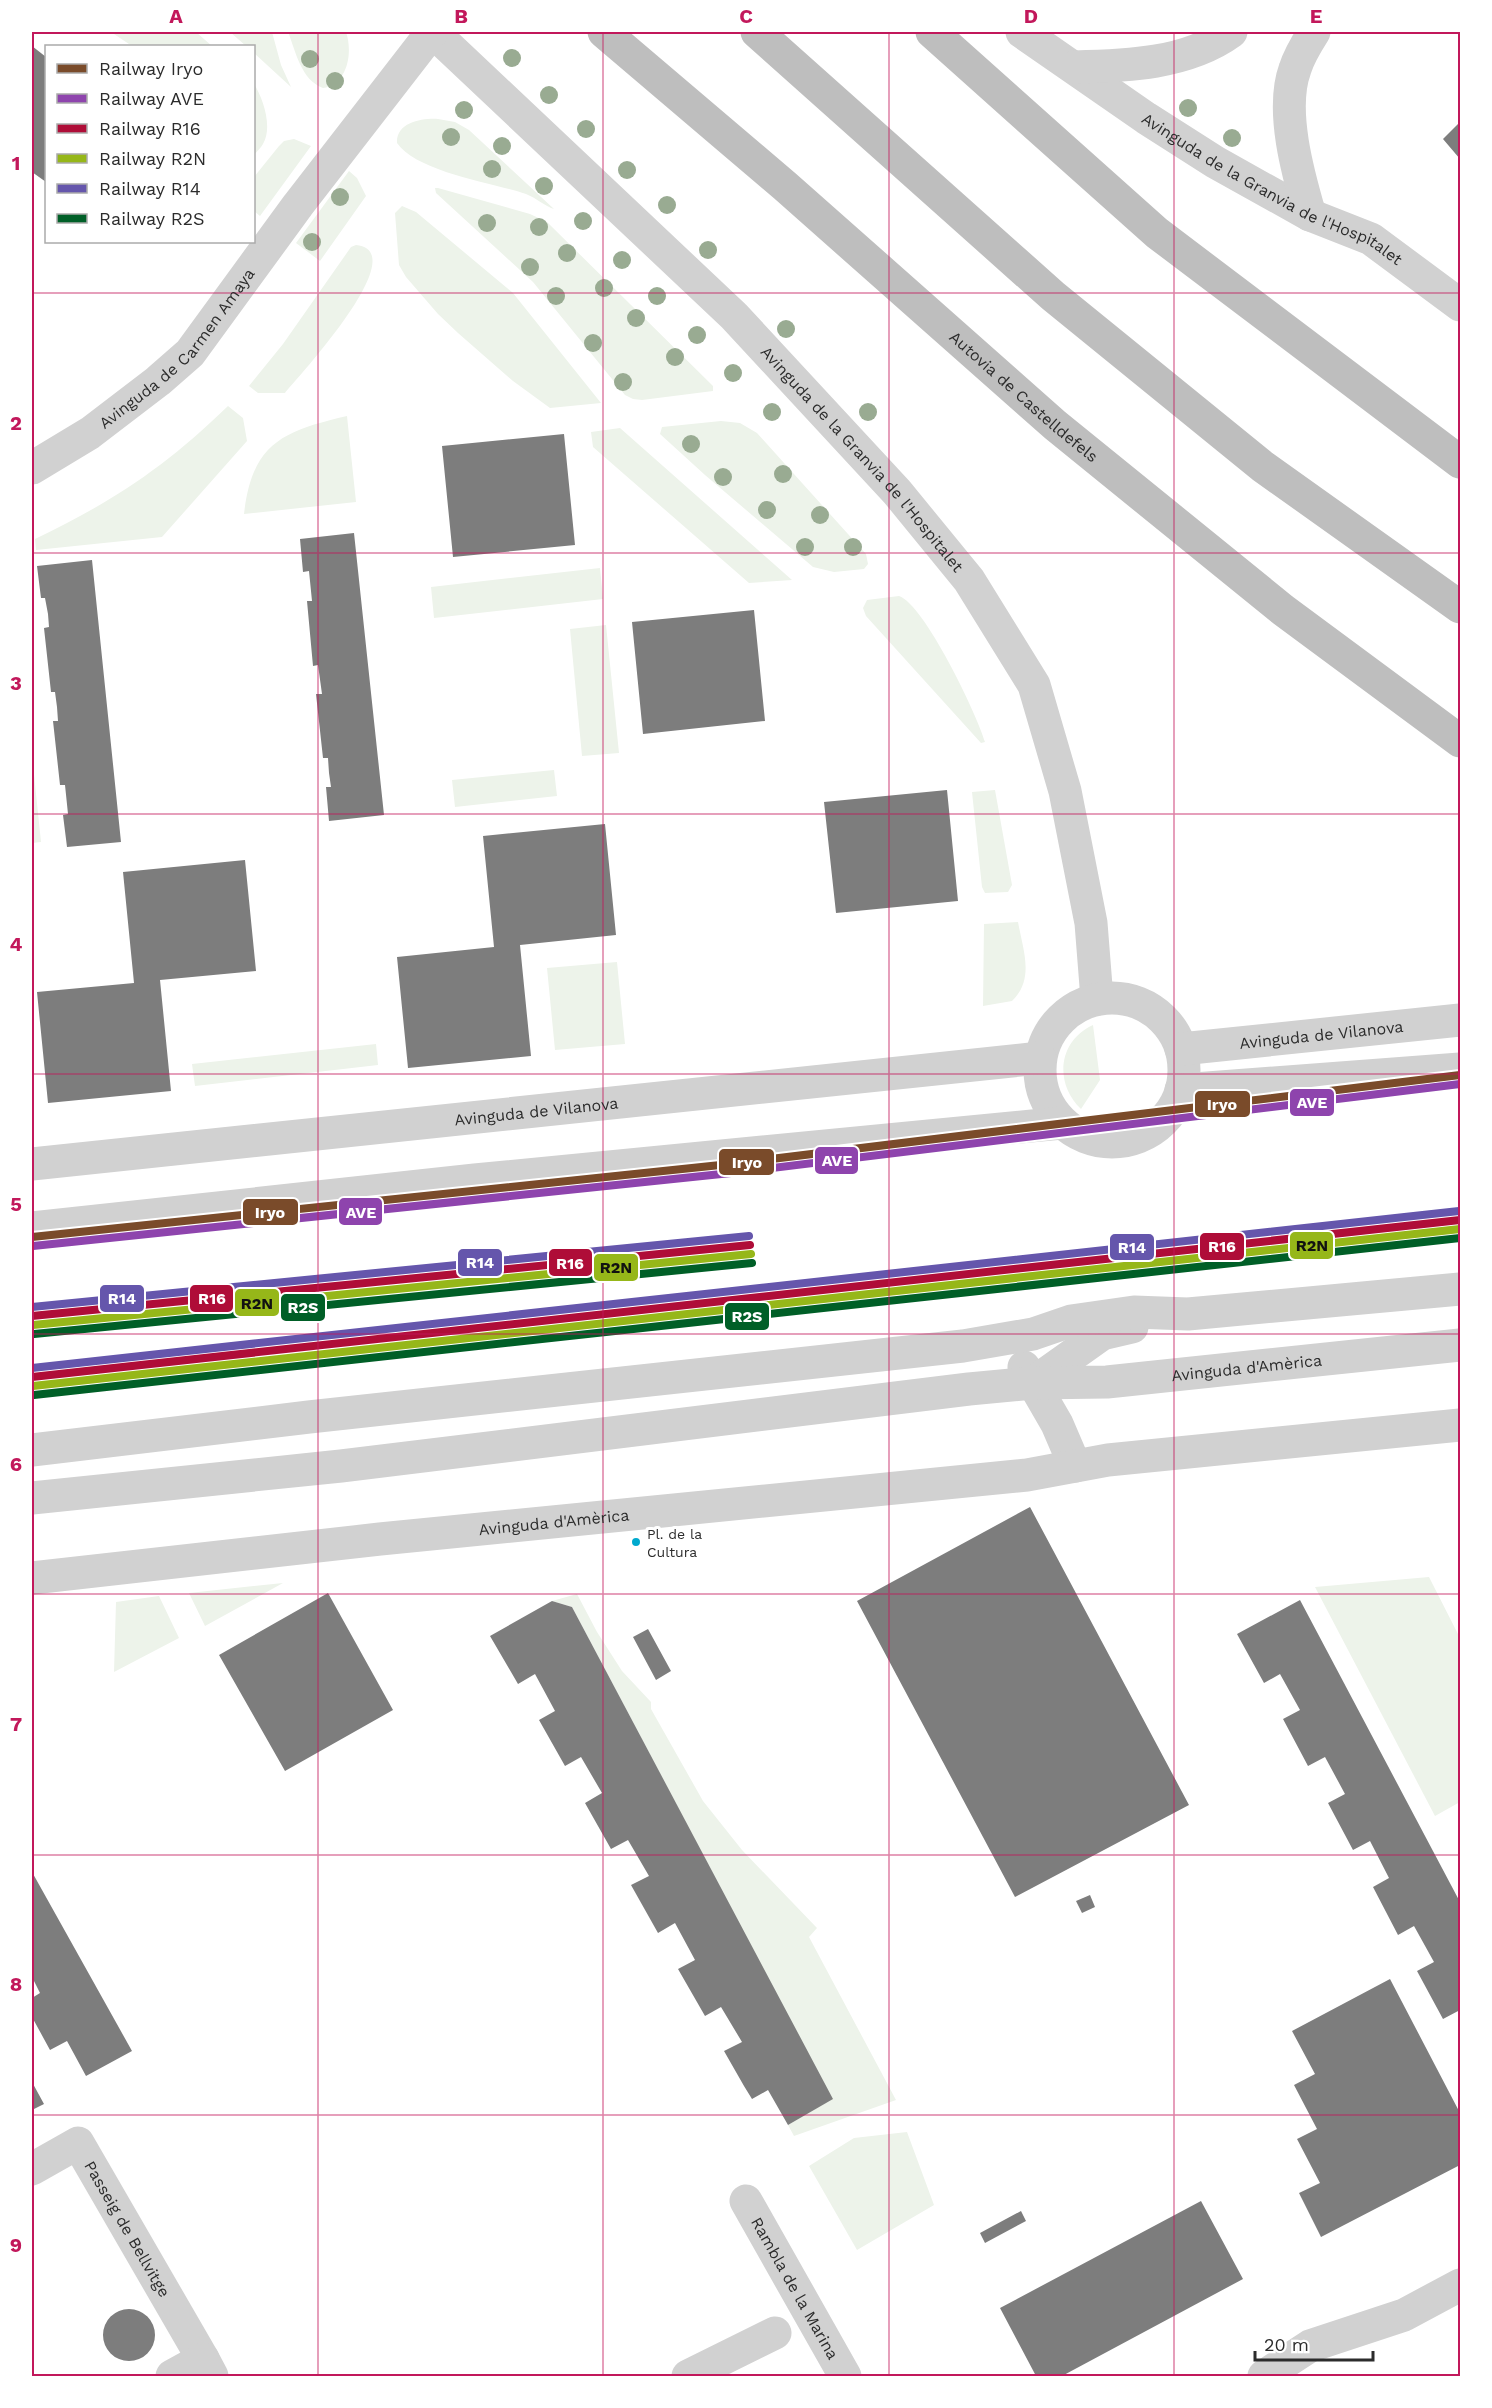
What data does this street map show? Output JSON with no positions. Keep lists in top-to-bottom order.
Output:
{
  "streets": {
    "highway": ["Autovia de Castelldefels"],
    "street": [
      "Avinguda de la Granvia de l'Hospitalet",
      "Avinguda de Carmen Amaya",
      "Avinguda de Vilanova",
      "Avinguda d'Amèrica",
      "Passeig de Bellvitge",
      "Rambla de la Marina"
    ]
  },
  "crossings": [
    ["Avinguda de la Granvia de l'Hospitalet", "Avinguda de Carmen Amaya"],
    ["Avinguda de la Granvia de l'Hospitalet", "Avinguda de Vilanova"]
  ],
  "places": ["Pl. de la Cultura"],
  "lines": [
    "rail line Iryo",
    "rail line AVE",
    "rail line R14",
    "rail line R16",
    "rail line R2N",
    "rail line R2S"
  ],
  "legend": [
    "Railway Iryo",
    "Railway AVE",
    "Railway R16",
    "Railway R2N",
    "Railway R14",
    "Railway R2S"
  ],
  "scale_bar": "20 m",
  "grid": {
    "columns": [
      "A",
      "B",
      "C",
      "D",
      "E"
    ],
    "rows": [
      "1",
      "2",
      "3",
      "4",
      "5",
      "6",
      "7",
      "8",
      "9"
    ]
  }
}
